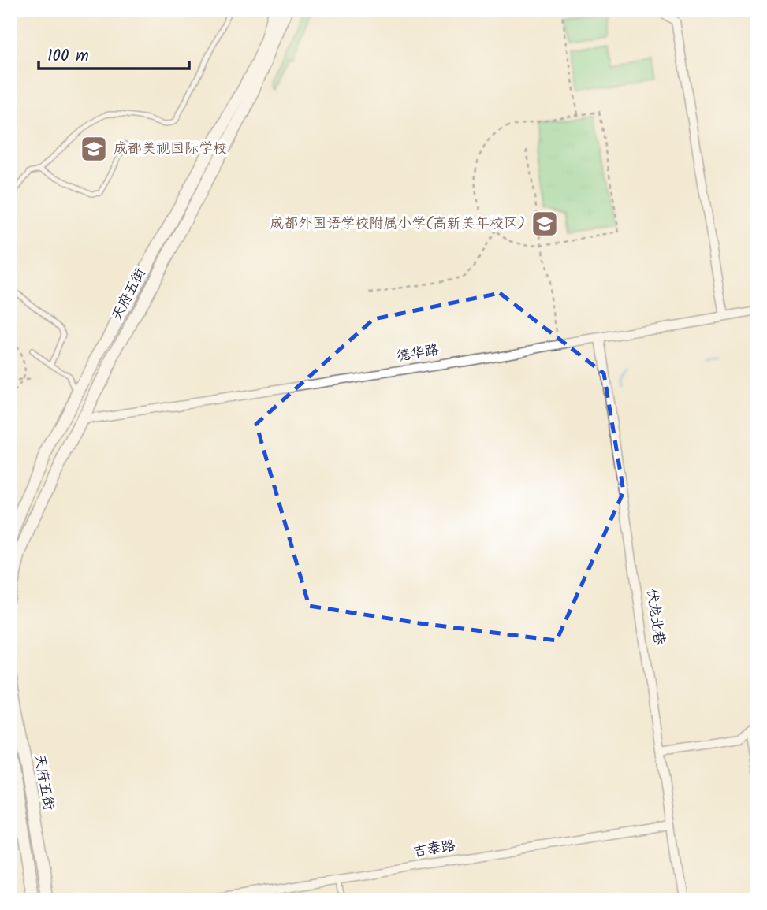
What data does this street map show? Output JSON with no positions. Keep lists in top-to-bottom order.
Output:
{
  "streets": {
    "street": [
      "天府五街",
      "德华路",
      "伏龙北巷",
      "吉泰路"
    ]
  },
  "crossings": [
    ["天府五街", "德华路"],
    ["德华路", "伏龙北巷"],
    ["伏龙北巷", "吉泰路"]
  ],
  "places": {
    "school or university": ["成都美视国际学校", "成都外国语学校附属小学(高新美年校区)"]
  },
  "scale_bar": "100 m"
}
